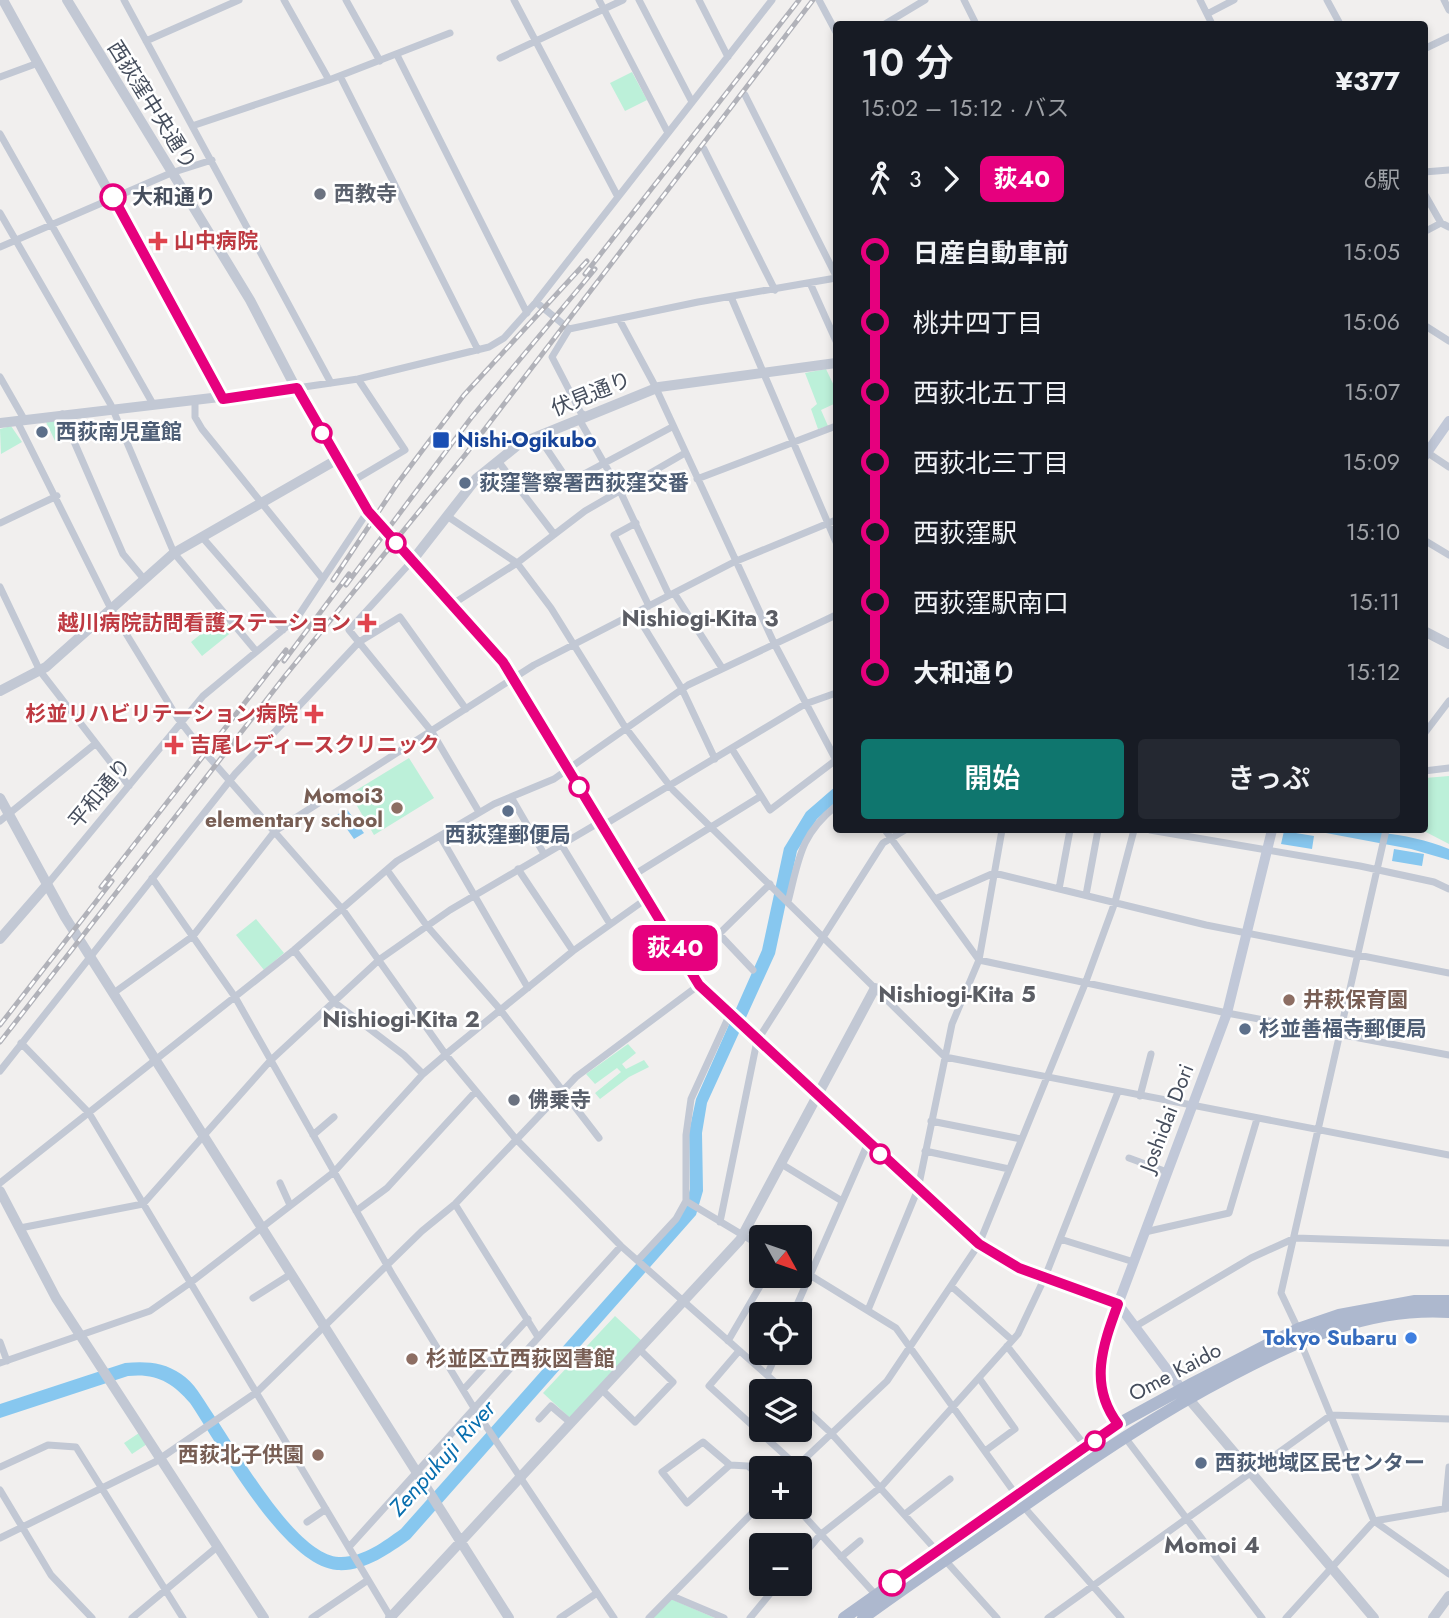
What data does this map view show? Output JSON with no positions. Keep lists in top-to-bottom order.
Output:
{
  "streets": {
    "main road": ["Joshidai Dori", "Ome Kaido"],
    "street": ["西荻窪中央通り", "伏見通り", "平和通り"]
  },
  "crossings": [
    ["西荻窪中央通り", "伏見通り"],
    ["西荻窪中央通り", "平和通り"],
    ["西荻窪中央通り", "Joshidai Dori"]
  ],
  "districts": [
    "Nishiogi-Kita 3",
    "Nishiogi-Kita 5",
    "Nishiogi-Kita 2",
    "Momoi 4"
  ],
  "water": ["Zenpukuji River"],
  "places": {
    "other": [
      "西教寺",
      "大和通り",
      "西荻南児童館",
      "荻窪警察署西荻窪交番",
      "Momoi3 elementary school",
      "西荻窪郵便局",
      "井萩保育園",
      "杉並善福寺郵便局",
      "佛乗寺",
      "Tokyo Subaru",
      "杉並区立西荻図書館",
      "西荻北子供園",
      "西荻地域区民センター"
    ],
    "health": [
      "山中病院",
      "越川病院訪問看護ステーション",
      "杉並リハビリテーション病院",
      "吉尾レディースクリニック"
    ],
    "transit": ["Nishi-Ogikubo"]
  },
  "lines": ["bus line 荻40"],
  "north": "bottom right",
  "page": {
    "on_map": "荻40",
    "heading": ["10 分", "15:02 – 15:12 · バス", "¥377"],
    "legs": ["3", "荻40", "6駅"],
    "list": [
      {
        "name": "日産自動車前",
        "value": "15:05"
      },
      {
        "name": "桃井四丁目",
        "value": "15:06"
      },
      {
        "name": "西荻北五丁目",
        "value": "15:07"
      },
      {
        "name": "西荻北三丁目",
        "value": "15:09"
      },
      {
        "name": "西荻窪駅",
        "value": "15:10"
      },
      {
        "name": "西荻窪駅南口",
        "value": "15:11"
      },
      {
        "name": "大和通り",
        "value": "15:12"
      }
    ],
    "buttons": ["開始", "きっぷ"],
    "map_buttons": ["+", "−"]
  }
}
